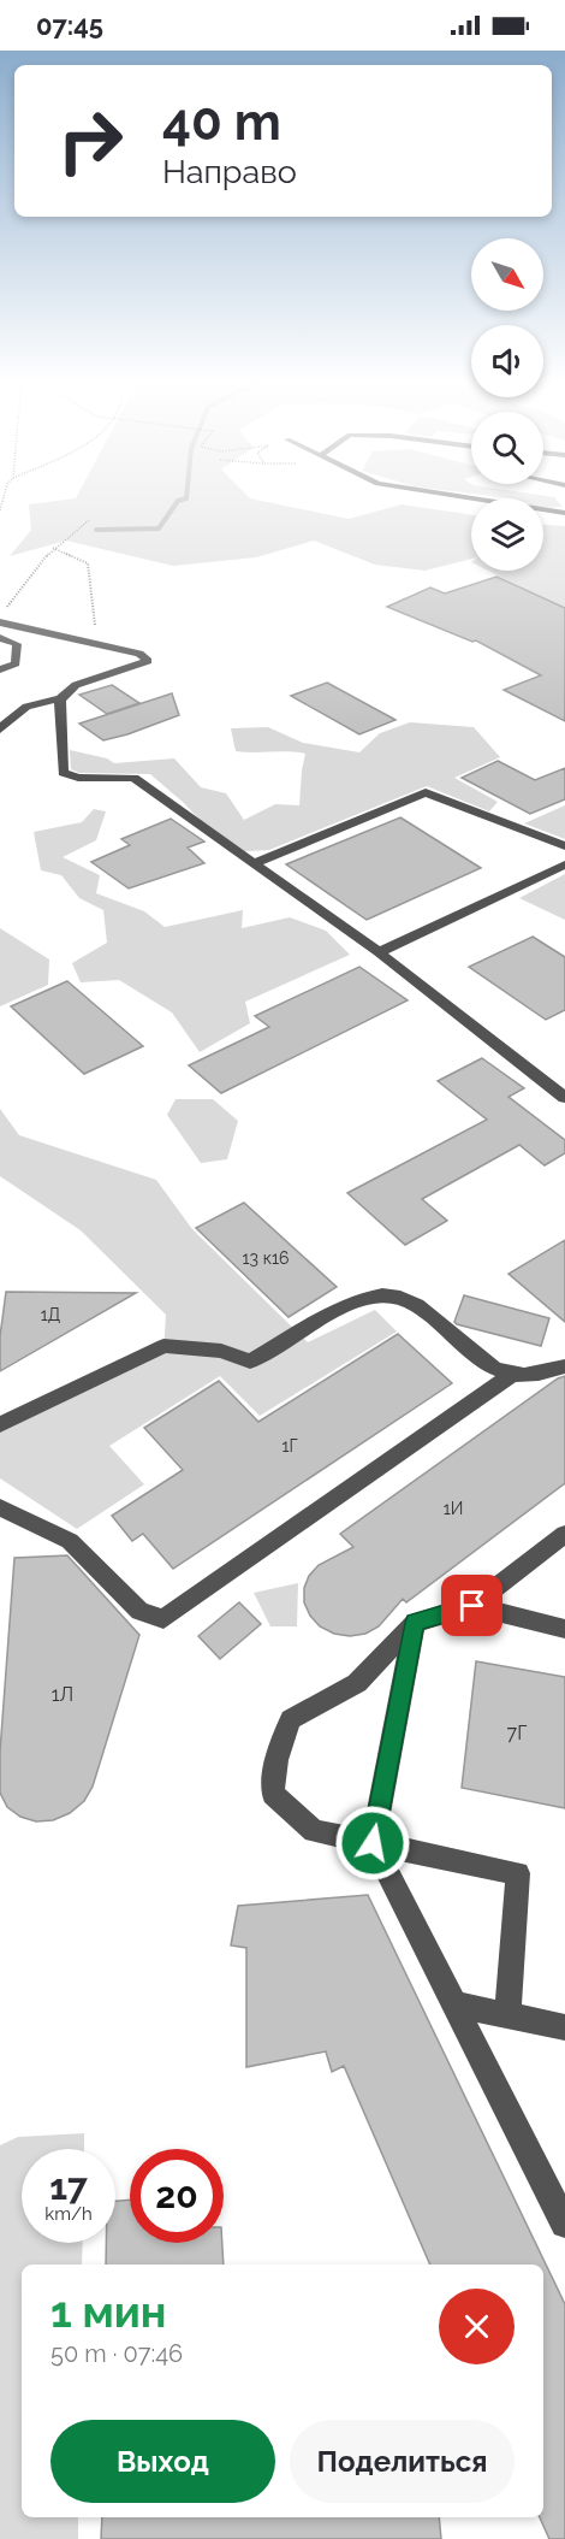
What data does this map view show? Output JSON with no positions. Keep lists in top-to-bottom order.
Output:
{
  "house_numbers": [
    "13 к16",
    "1Д",
    "1Г",
    "1И",
    "1Л",
    "7Г"
  ],
  "north": "bottom right",
  "page": {
    "status": "07:45",
    "turn": ["40 m", "Направо"],
    "speed": "17 km/h",
    "limit": "20",
    "heading": ["1 мин", "50 m · 07:46"],
    "buttons": ["Выход", "Поделиться"]
  }
}
